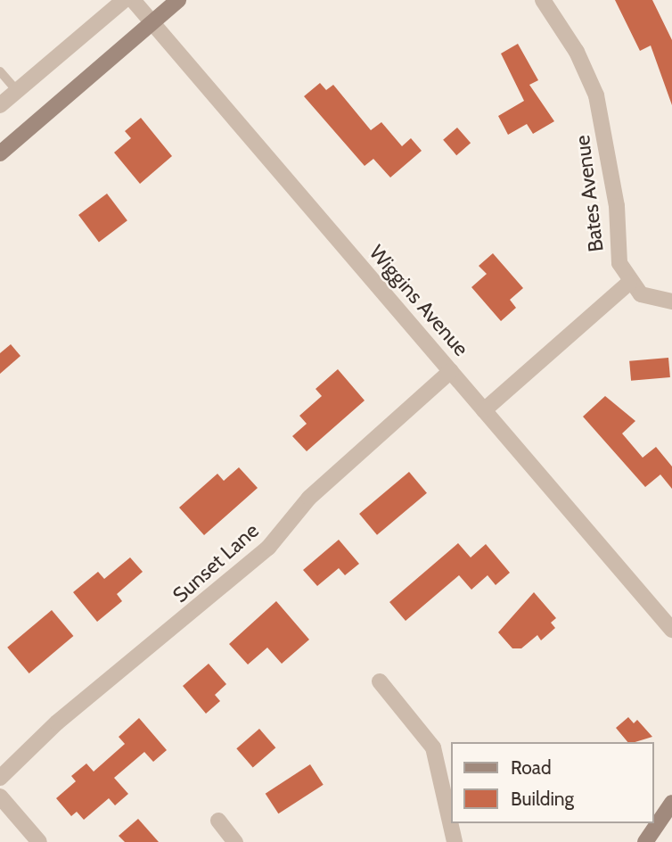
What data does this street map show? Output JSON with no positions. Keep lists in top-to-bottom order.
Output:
{
  "streets": {
    "street": ["Bates Avenue", "Wiggins Avenue", "Sunset Lane"]
  },
  "crossings": [
    ["Wiggins Avenue", "Sunset Lane"]
  ],
  "legend": ["Road", "Building"]
}
